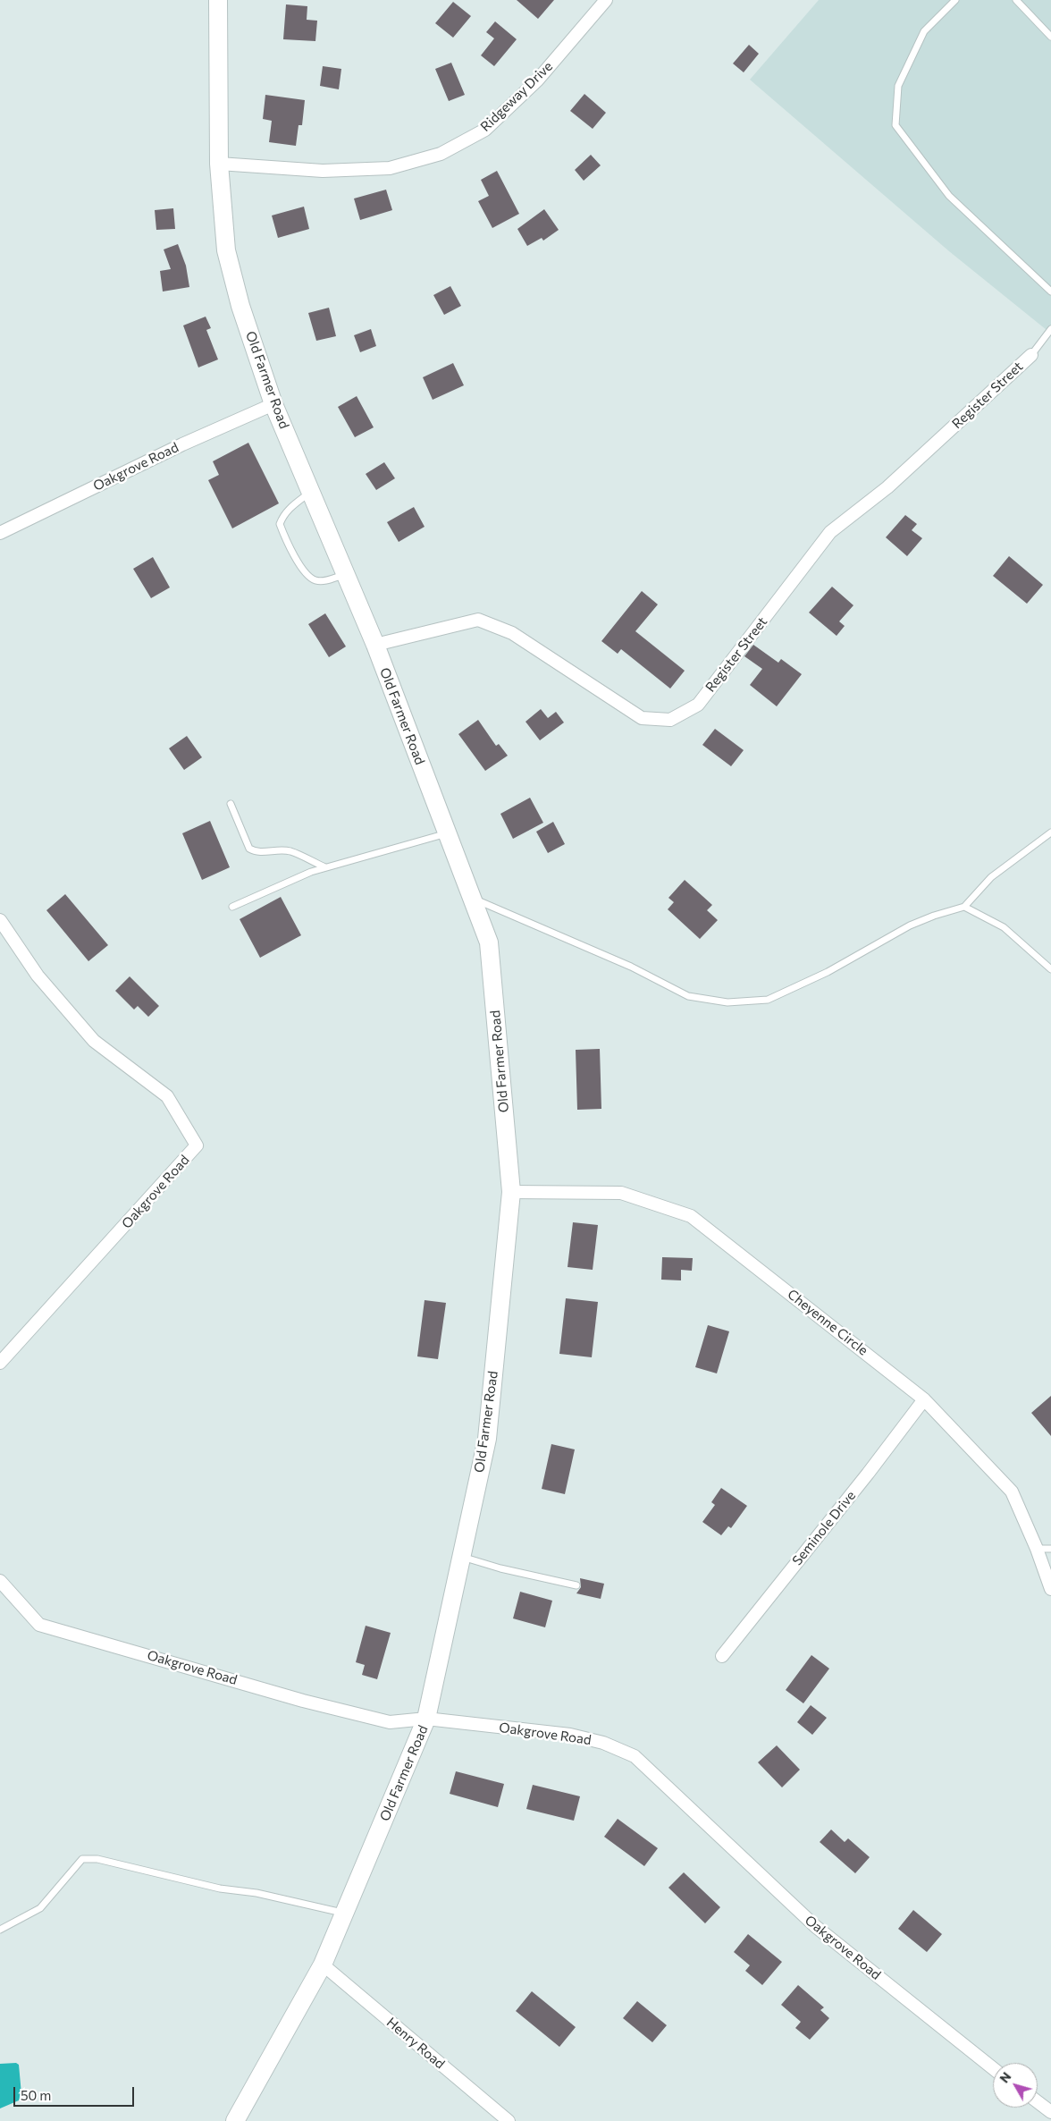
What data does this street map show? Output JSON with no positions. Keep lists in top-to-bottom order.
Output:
{
  "streets": {
    "street": [
      "Ridgeway Drive",
      "Old Farmer Road",
      "Register Street",
      "Oakgrove Road",
      "Cheyenne Circle",
      "Seminole Drive",
      "Henry Road"
    ]
  },
  "crossings": [
    ["Ridgeway Drive", "Old Farmer Road"],
    ["Old Farmer Road", "Register Street"],
    ["Old Farmer Road", "Oakgrove Road"],
    ["Old Farmer Road", "Cheyenne Circle"],
    ["Old Farmer Road", "Henry Road"],
    ["Cheyenne Circle", "Seminole Drive"]
  ],
  "scale_bar": "50 m",
  "north": "top left"
}
